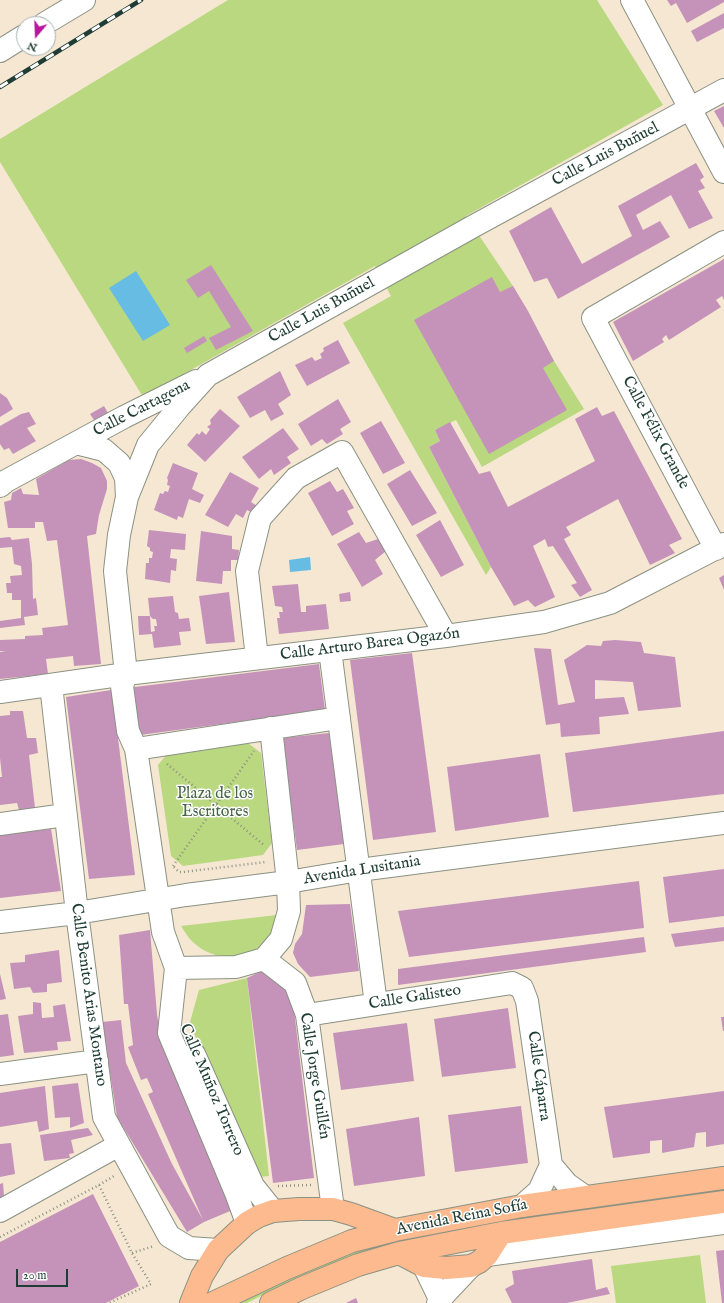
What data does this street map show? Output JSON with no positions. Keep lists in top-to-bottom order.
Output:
{
  "streets": {
    "highway": ["Avenida Reina Sofía"],
    "street": [
      "Calle Luis Buñuel",
      "Calle Cartagena",
      "Calle Félix Grande",
      "Calle Arturo Barea Ogazón",
      "Avenida Lusitania",
      "Calle Benito Arias Montano",
      "Calle Galisteo",
      "Calle Jorge Guillén",
      "Calle Cáparra",
      "Calle Muñoz Torrero"
    ]
  },
  "crossings": [
    ["Calle Luis Buñuel", "Calle Cartagena"],
    ["Calle Luis Buñuel", "Calle Arturo Barea Ogazón"],
    ["Calle Félix Grande", "Calle Arturo Barea Ogazón"],
    ["Calle Arturo Barea Ogazón", "Calle Benito Arias Montano"],
    ["Avenida Lusitania", "Calle Benito Arias Montano"],
    ["Calle Galisteo", "Calle Jorge Guillén"],
    ["Calle Galisteo", "Calle Cáparra"]
  ],
  "parks": ["Plaza de los Escritores"],
  "scale_bar": "20 m",
  "north": "bottom"
}
